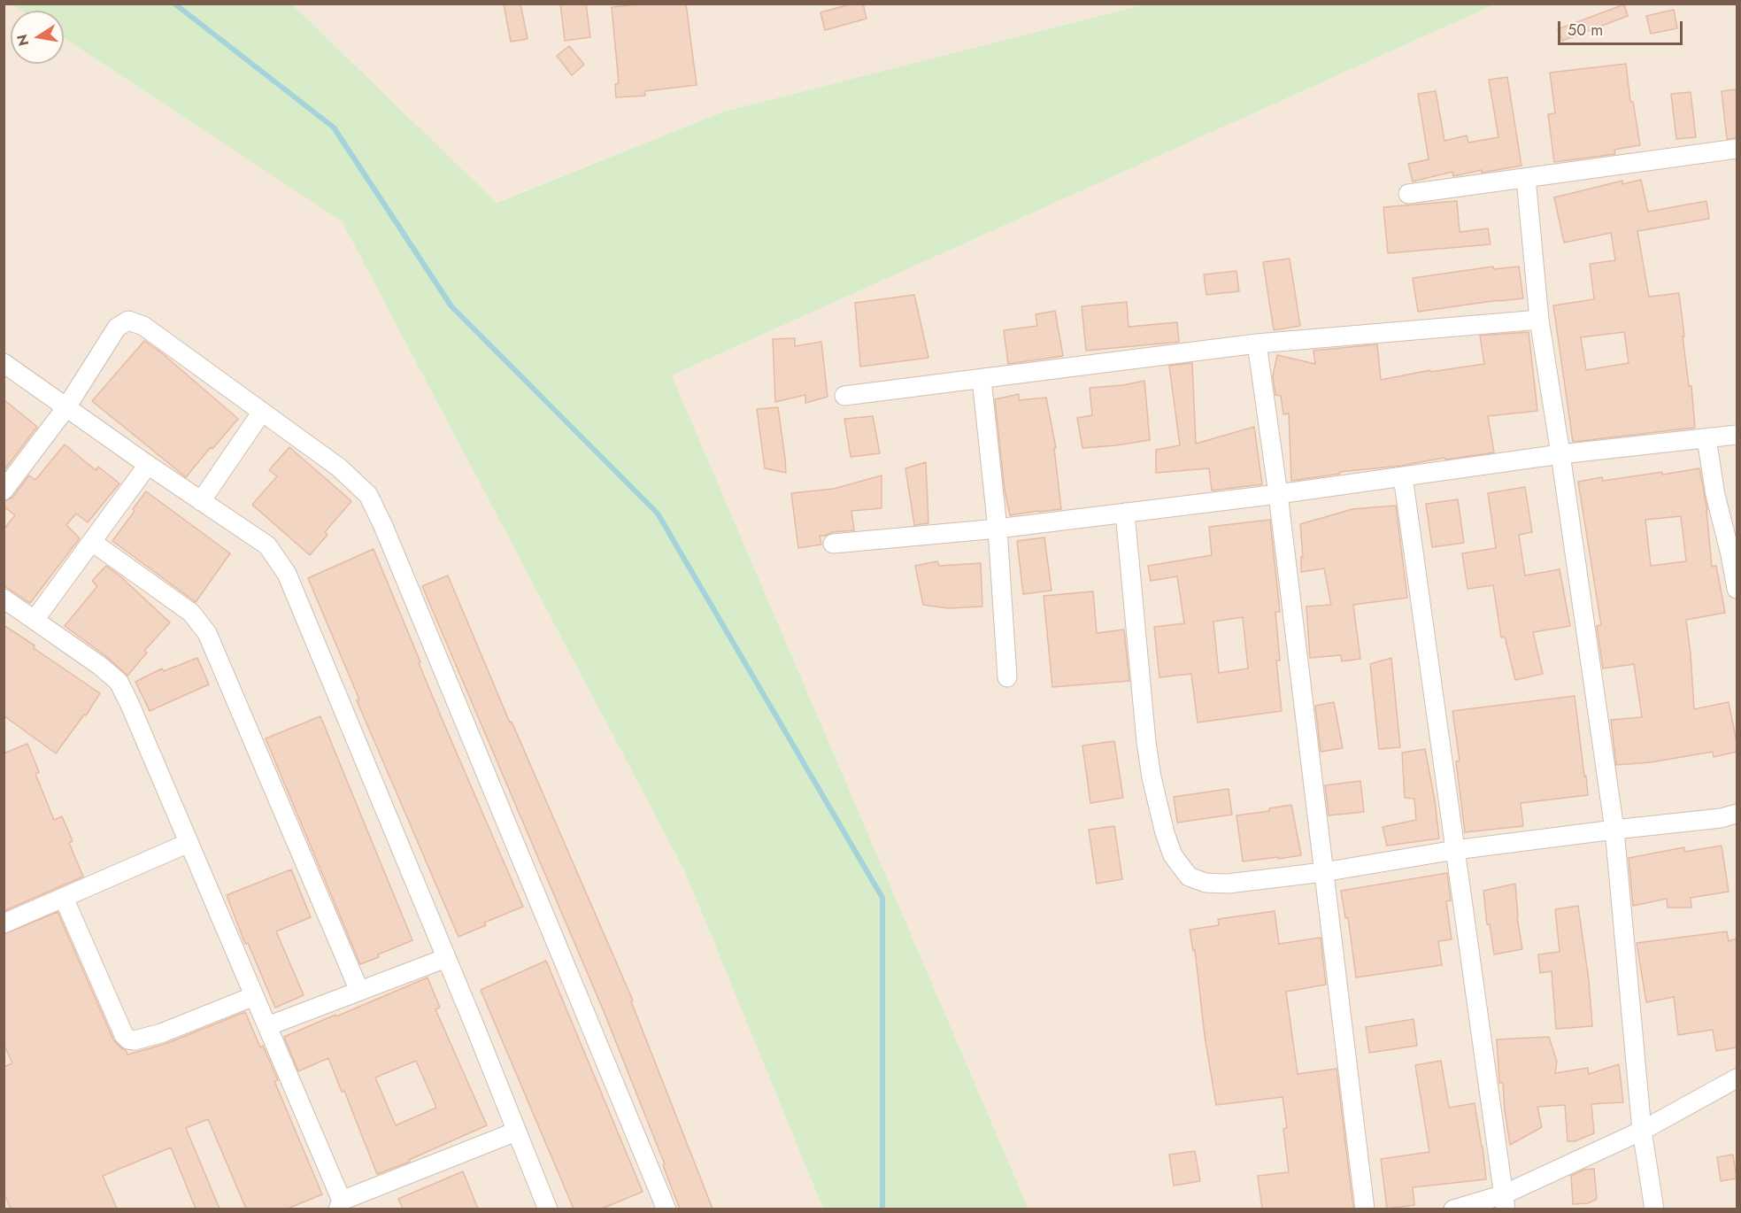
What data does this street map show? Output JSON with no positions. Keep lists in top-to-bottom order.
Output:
{
  "scale_bar": "50 m",
  "north": "left"
}
